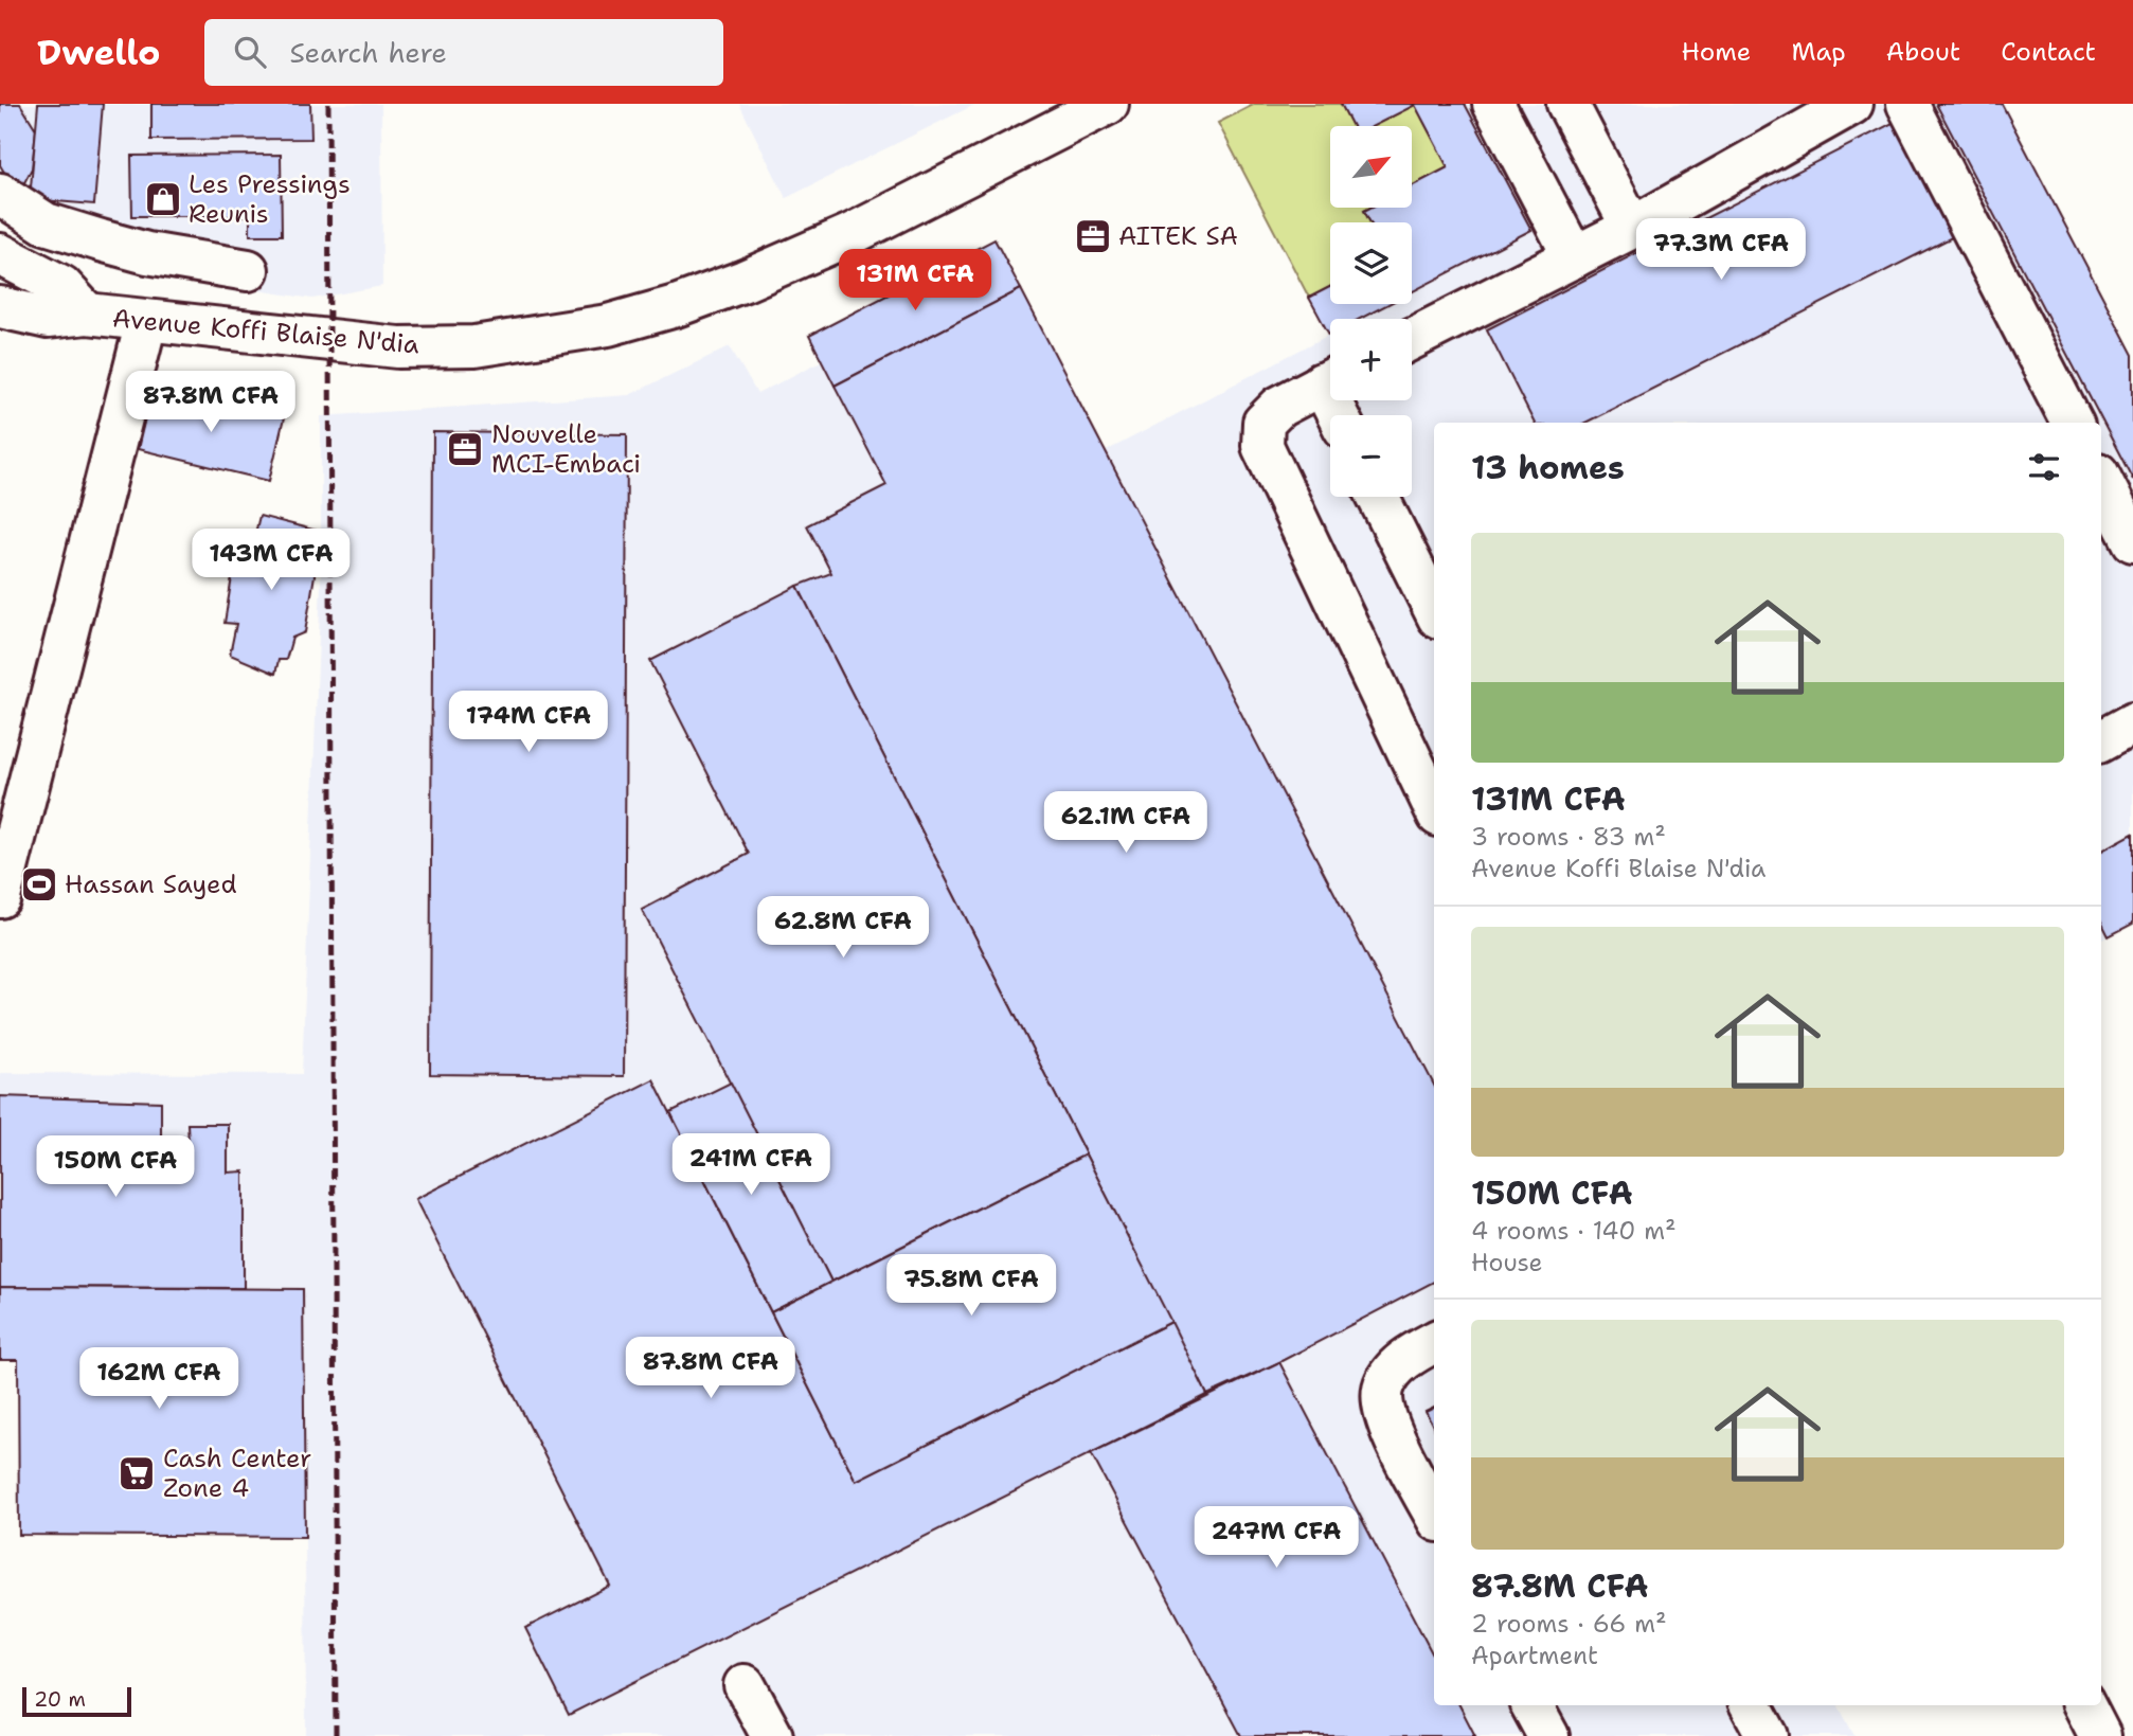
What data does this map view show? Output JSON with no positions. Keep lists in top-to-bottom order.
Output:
{
  "streets": {
    "street": ["Avenue Koffi Blaise N'dia"]
  },
  "places": {
    "shop": ["Les Pressings Reunis"],
    "office": ["AITEK SA", "Nouvelle MCI-Embaci"],
    "sports": ["Hassan Sayed"],
    "supermarket": ["Cash Center Zone 4"]
  },
  "scale_bar": "20 m",
  "north": "top right",
  "page": {
    "header": "Dwello",
    "search": "Search here",
    "nav": [
      "Home",
      "Map",
      "About",
      "Contact"
    ],
    "map_buttons": ["+", "−"],
    "price": [
      "77.3M CFA",
      "131M CFA",
      "87.8M CFA",
      "143M CFA",
      "174M CFA",
      "62.1M CFA",
      "62.8M CFA",
      "241M CFA",
      "150M CFA",
      "75.8M CFA",
      "87.8M CFA",
      "162M CFA",
      "247M CFA"
    ],
    "heading": "13 homes",
    "list": [
      {
        "name": "131M CFA",
        "note": "3 rooms · 83 m² · Avenue Koffi Blaise N'dia"
      },
      {
        "name": "150M CFA",
        "note": "4 rooms · 140 m² · House"
      },
      {
        "name": "87.8M CFA",
        "note": "2 rooms · 66 m² · Apartment"
      }
    ],
    "scale": "20 m"
  }
}
